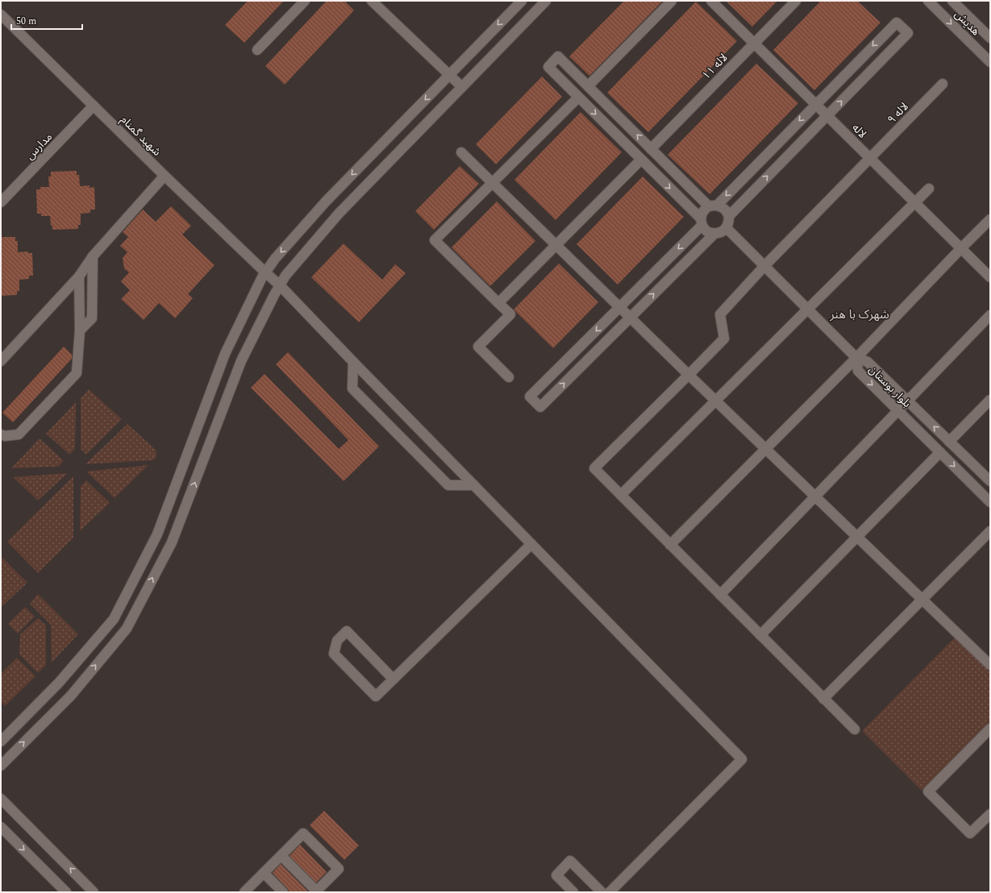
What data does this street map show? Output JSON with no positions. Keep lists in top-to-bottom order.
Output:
{
  "streets": {
    "street": [
      "هدیش",
      "لاله ۱۱",
      "لاله ۹",
      "لاله",
      "شهید گمنام",
      "مدارس",
      "بلوار بوستان"
    ]
  },
  "crossings": [
    ["لاله ۱۱", "لاله"],
    ["لاله ۹", "لاله"],
    ["شهید گمنام", "مدارس"]
  ],
  "districts": ["شهرک با هنر"],
  "scale_bar": "50 m"
}
